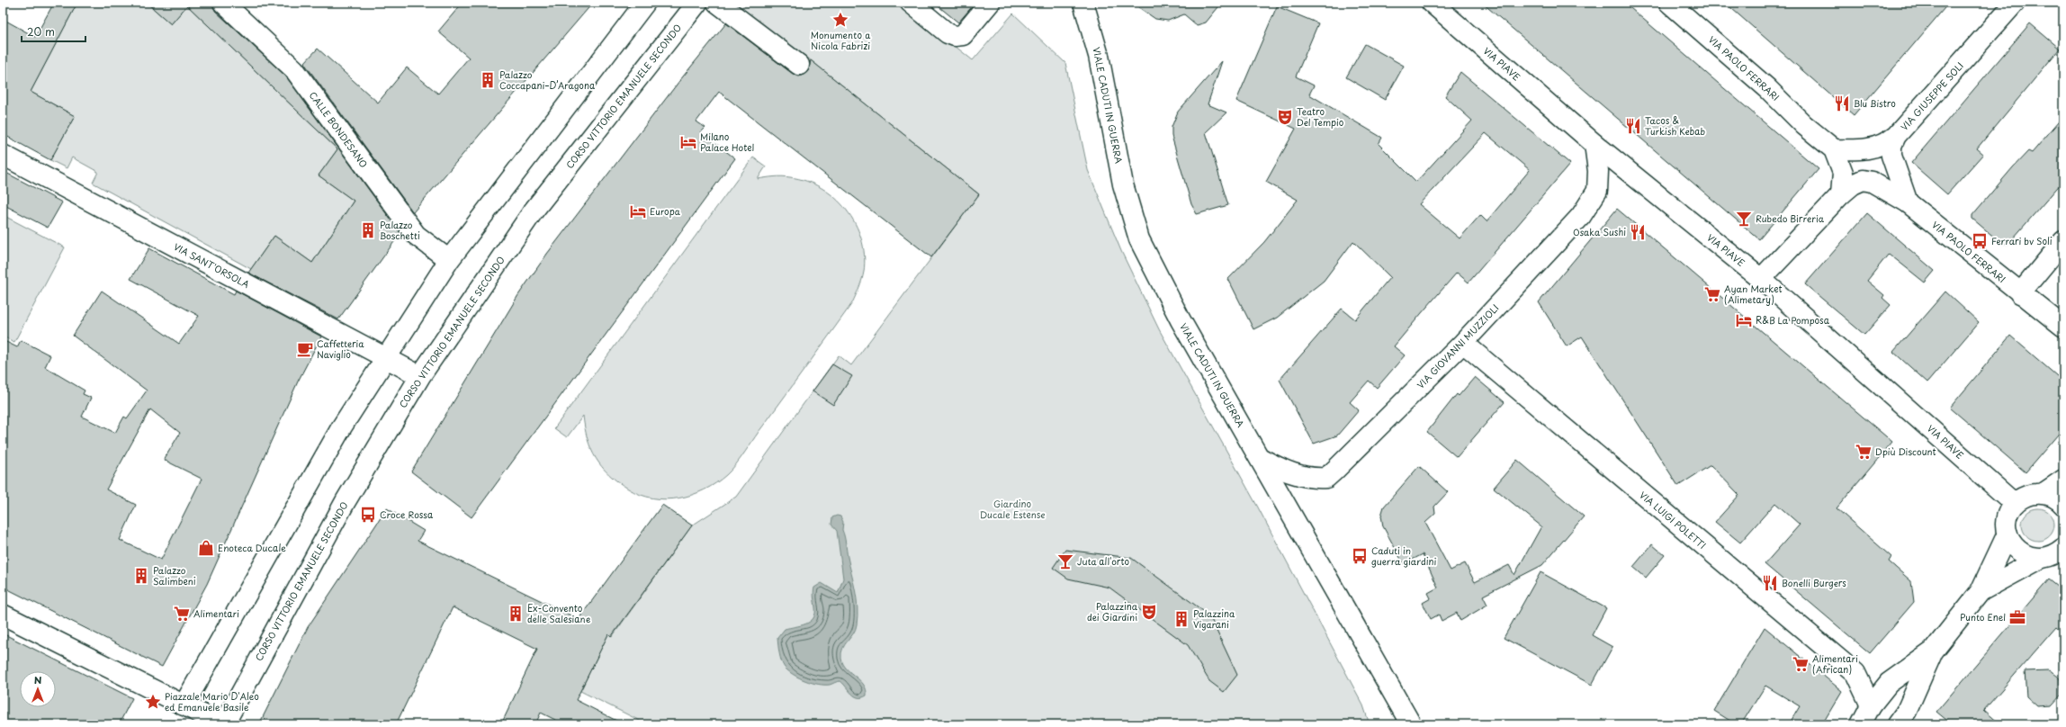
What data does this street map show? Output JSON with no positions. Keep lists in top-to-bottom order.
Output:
{
  "streets": {
    "street": [
      "VIA PIAVE",
      "VIA PAOLO FERRARI",
      "CORSO VITTORIO EMANUELE SECONDO",
      "VIA GIUSEPPE SOLI",
      "VIALE CADUTI IN GUERRA",
      "CALLE BONDESANO",
      "VIA SANT'ORSOLA",
      "VIA GIOVANNI MUZZIOLI",
      "VIA LUIGI POLETTI"
    ]
  },
  "crossings": [
    ["VIA PIAVE", "VIA GIOVANNI MUZZIOLI"],
    ["VIA PAOLO FERRARI", "VIA GIUSEPPE SOLI"],
    ["CORSO VITTORIO EMANUELE SECONDO", "VIA SANT'ORSOLA"],
    ["VIALE CADUTI IN GUERRA", "VIA GIOVANNI MUZZIOLI"],
    ["VIA GIOVANNI MUZZIOLI", "VIA LUIGI POLETTI"]
  ],
  "parks": ["Giardino Ducale Estense"],
  "places": {
    "place": ["Monumento a Nicola Fabrizi", "Piazzale Mario D'Aleo ed Emanuele Basile"],
    "building": [
      "Palazzo Coccapani–D’Aragona",
      "Palazzo Boschetti",
      "Palazzo Salimbeni",
      "Ex-Convento delle Salesiane",
      "Palazzina Vigarani"
    ],
    "restaurant": [
      "Blu Bistro",
      "Tacos & Turkish Kebab",
      "Osaka Sushi",
      "Bonelli Burgers"
    ],
    "theatre": ["Teatro Del Tempio", "Palazzina dei Giardini"],
    "hotel": ["Milano Palace Hotel", "Europa", "R&B La Pomposa"],
    "bar": ["Rubedo Birreria", "Juta all'orto"],
    "bus stop": ["Ferrari bv Soli", "Croce Rossa", "Caduti in guerra giardini"],
    "supermarket": [
      "Ayan Market (Alimetary)",
      "Dpiù Discount",
      "Alimentari",
      "Alimentari (African)"
    ],
    "cafe": ["Caffetteria Naviglio"],
    "shop": ["Enoteca Ducale"],
    "office": ["Punto Enel"]
  },
  "scale_bar": "20 m",
  "north": "top"
}
